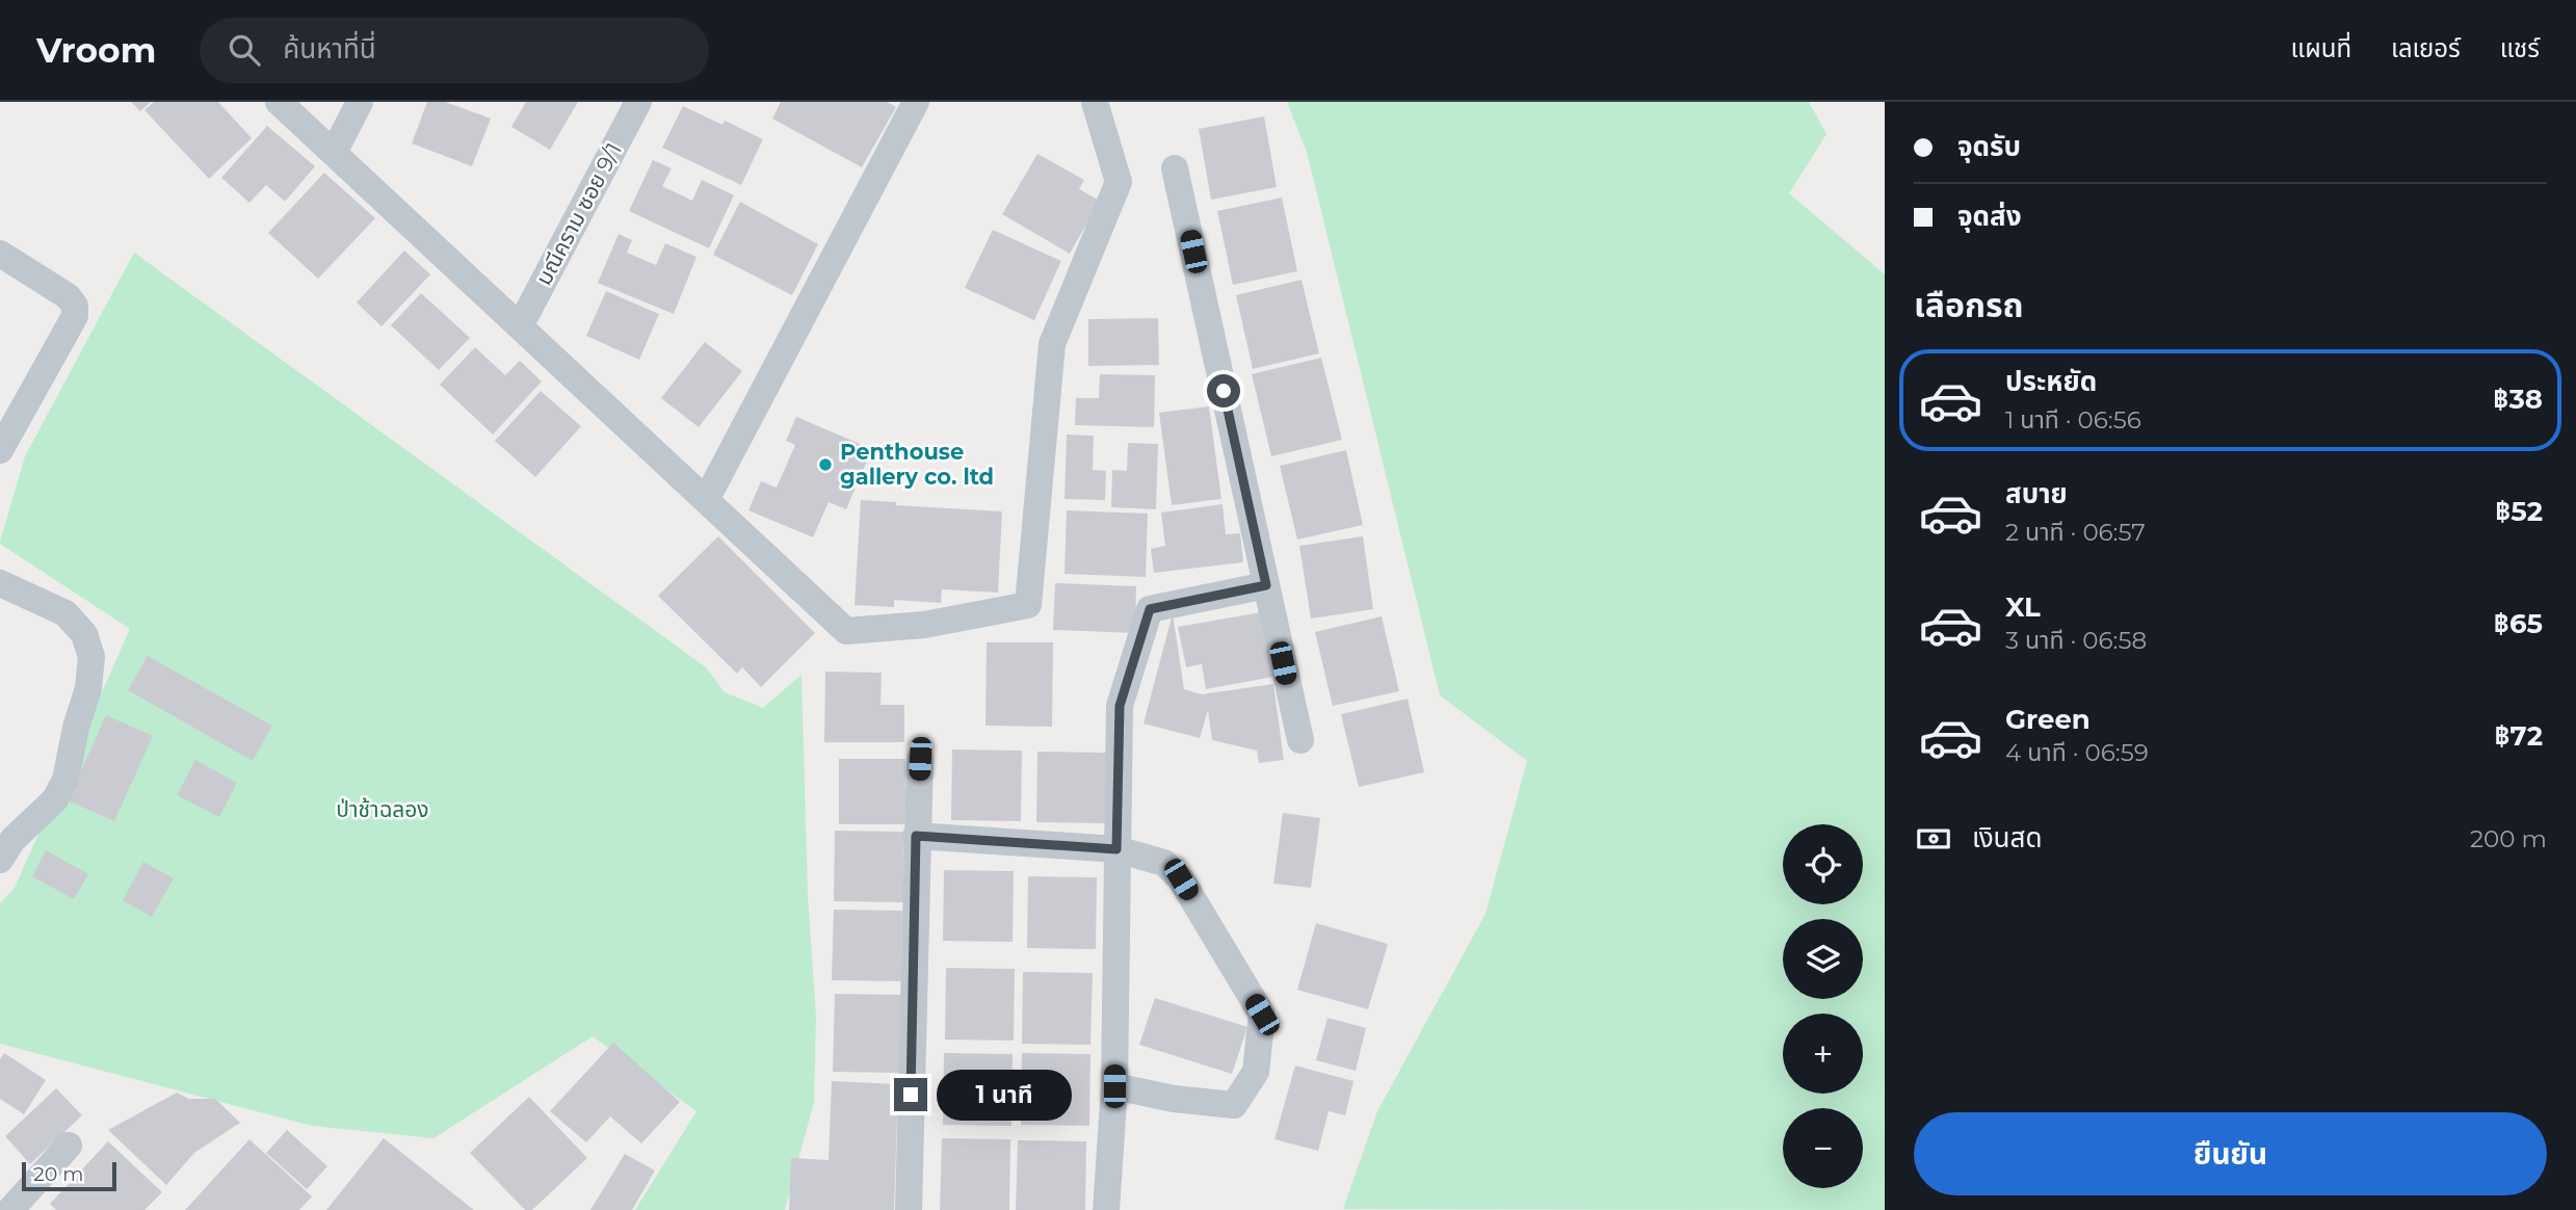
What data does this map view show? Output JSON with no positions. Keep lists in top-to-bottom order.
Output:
{
  "streets": {
    "street": ["มณีคราม ซอย 9/1"]
  },
  "parks": ["ป่าช้าฉลอง"],
  "places": ["Penthouse gallery co. ltd"],
  "scale_bar": "20 m",
  "page": {
    "header": "Vroom",
    "search": "ค้นหาที่นี่",
    "nav": ["แผนที่", "เลเยอร์", "แชร์"],
    "banner": ["จุดรับ", "จุดส่ง"],
    "heading": "เลือกรถ",
    "list": [
      {
        "name": "ประหยัด",
        "note": "1 นาที · 06:56",
        "value": "฿38"
      },
      {
        "name": "สบาย",
        "note": "2 นาที · 06:57",
        "value": "฿52"
      },
      {
        "name": "XL",
        "note": "3 นาที · 06:58",
        "value": "฿65"
      },
      {
        "name": "Green",
        "note": "4 นาที · 06:59",
        "value": "฿72"
      }
    ],
    "pay": ["เงินสด", "200 m"],
    "map_buttons": ["+", "−"],
    "bubble": "1 นาที",
    "buttons": "ยืนยัน",
    "scale": "20 m"
  }
}
